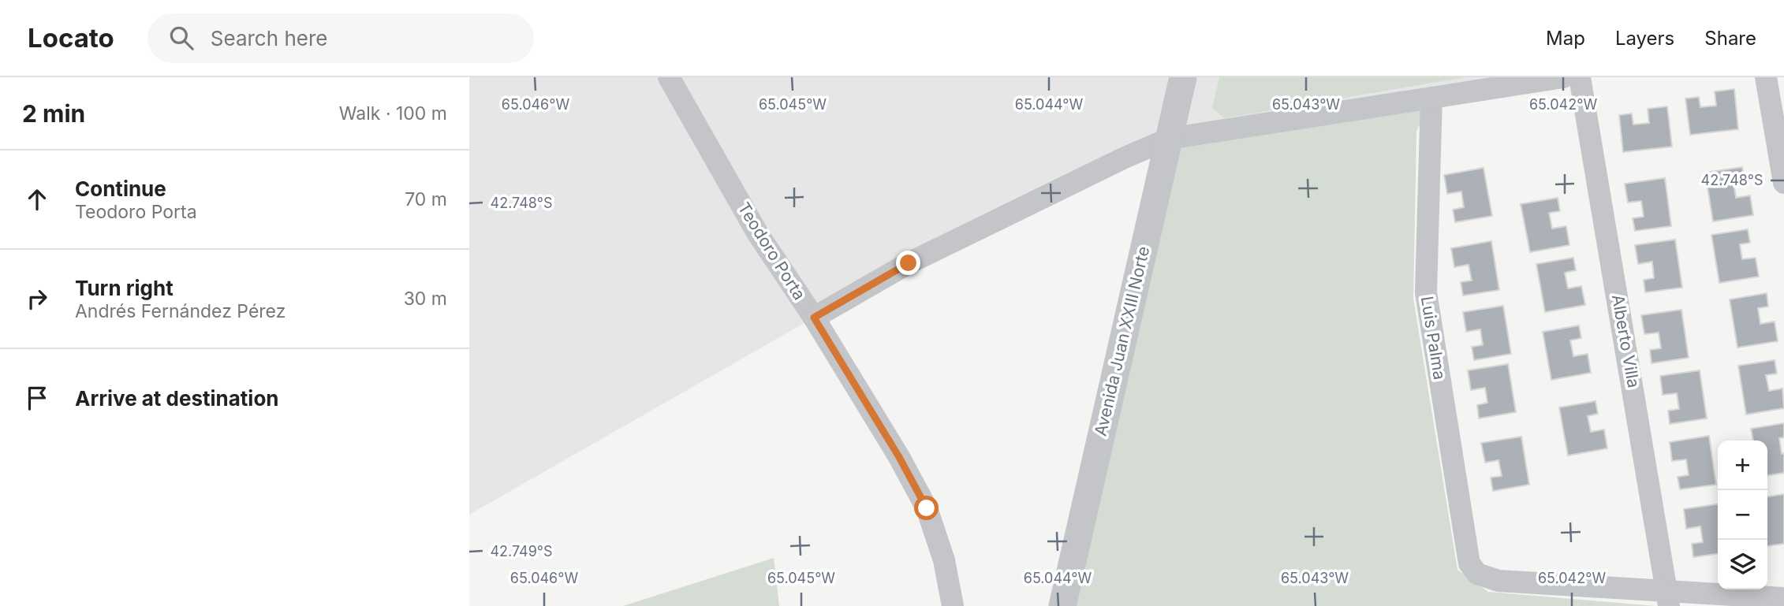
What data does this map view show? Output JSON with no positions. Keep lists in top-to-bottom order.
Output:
{
  "streets": {
    "street": [
      "Teodoro Porta",
      "Luis Palma",
      "Avenida Juan XXIII Norte",
      "Alberto Villa"
    ]
  },
  "crossings": [
    ["Luis Palma", "Alberto Villa"]
  ],
  "page": {
    "header": "Locato",
    "search": "Search here",
    "nav": ["Map", "Layers", "Share"],
    "heading": ["2 min", "Walk · 100 m"],
    "list": [
      ["Continue", "Teodoro Porta", "70 m"],
      ["Turn right", "Andrés Fernández Pérez", "30 m"],
      "Arrive at destination"
    ],
    "map_buttons": ["+", "−"]
  },
  "coordinates": [
    "65.046°W",
    "65.045°W",
    "65.044°W",
    "65.043°W",
    "65.042°W",
    "42.748°S",
    "42.749°S"
  ]
}
